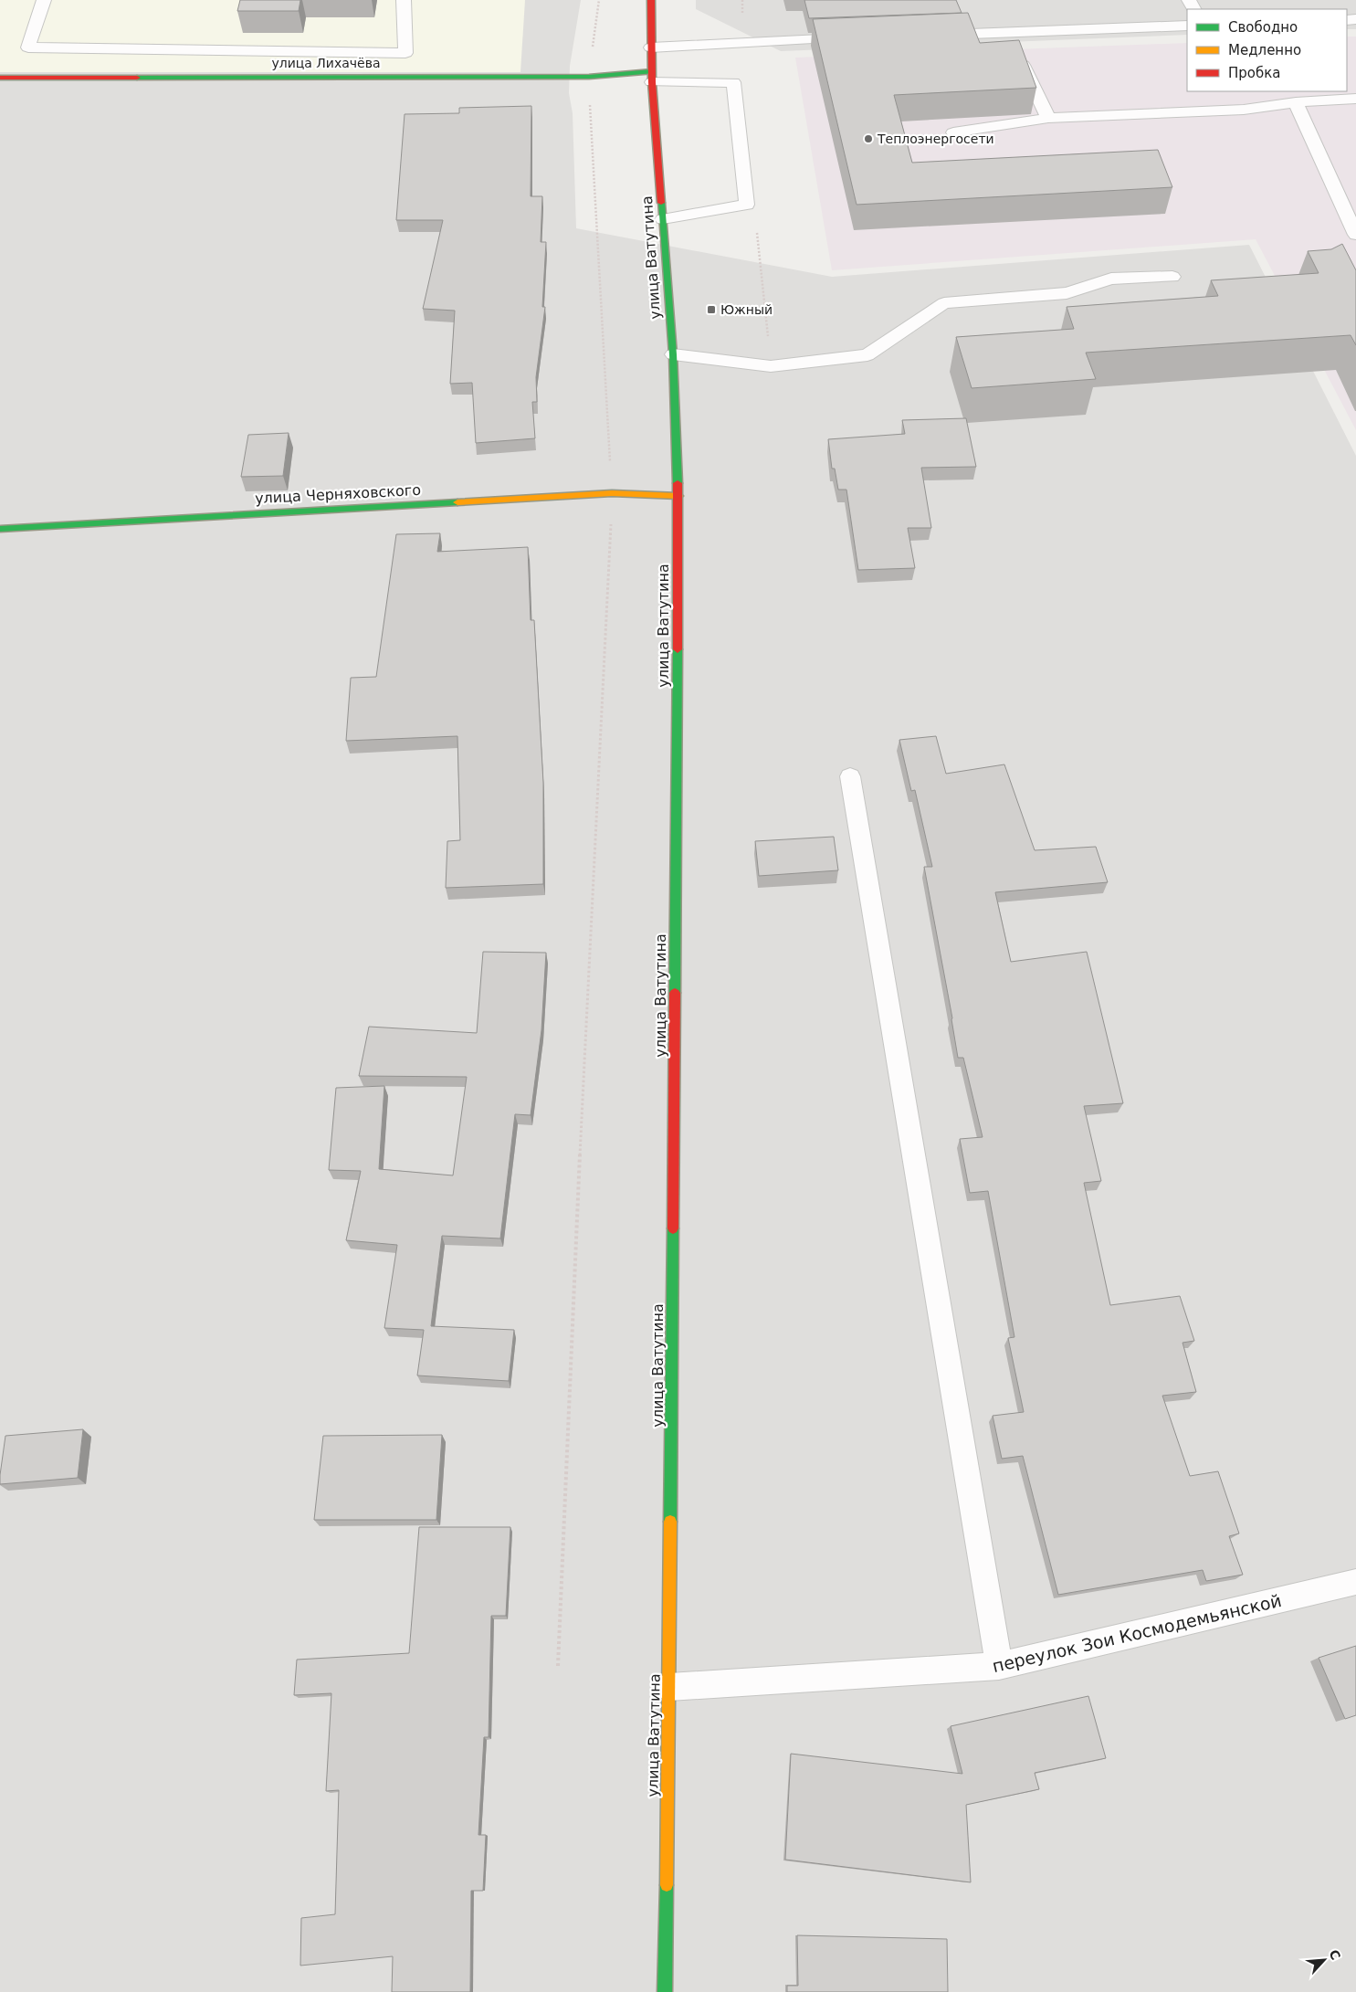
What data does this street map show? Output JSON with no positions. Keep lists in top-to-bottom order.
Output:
{
  "streets": {
    "main road": ["улица Лихачёва", "улица Ватутина", "улица Черняховского"],
    "lane": ["переулок Зои Космодемьянской"]
  },
  "crossings": [
    ["улица Лихачёва", "улица Ватутина"],
    ["улица Ватутина", "улица Черняховского"],
    ["улица Ватутина", "переулок Зои Космодемьянской"]
  ],
  "places": {
    "other": ["Теплоэнергосети"],
    "transit": ["Южный"]
  },
  "legend": ["Свободно", "Медленно", "Пробка"],
  "north": "top right"
}
